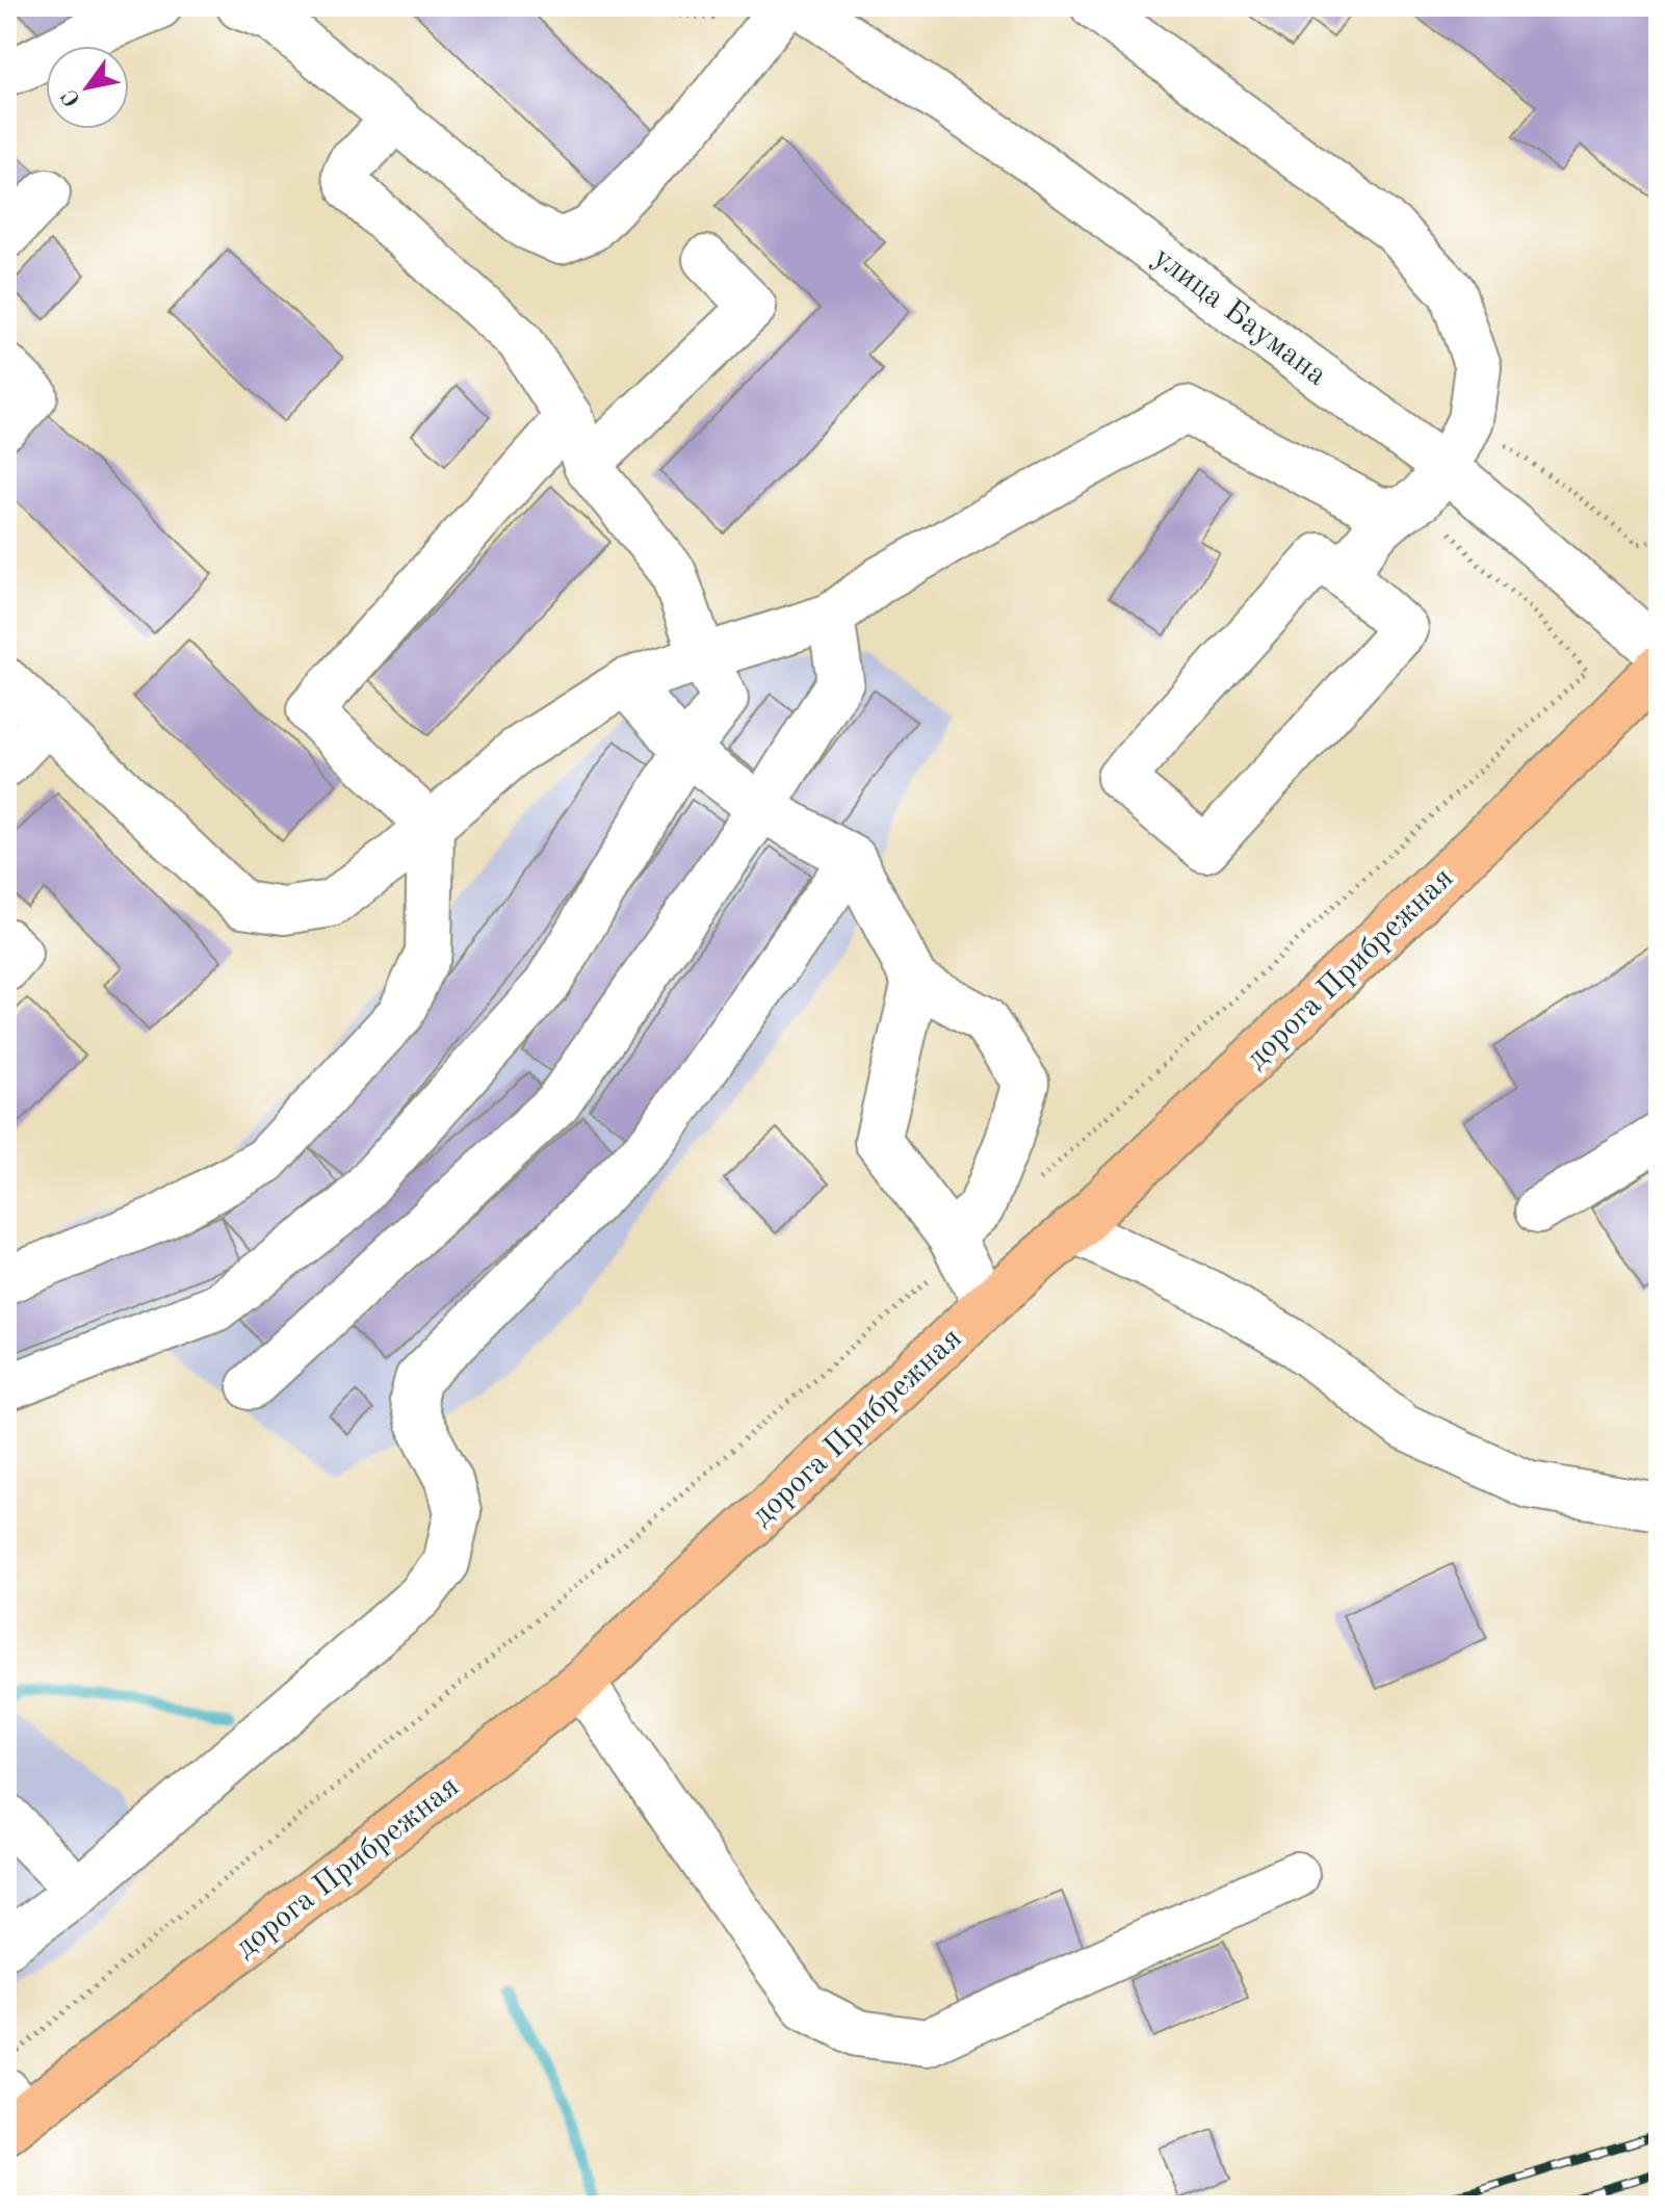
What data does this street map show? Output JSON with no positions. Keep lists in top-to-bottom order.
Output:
{
  "streets": {
    "highway": ["дорога Прибрежная"],
    "street": ["улица Баумана"]
  },
  "north": "bottom left"
}
